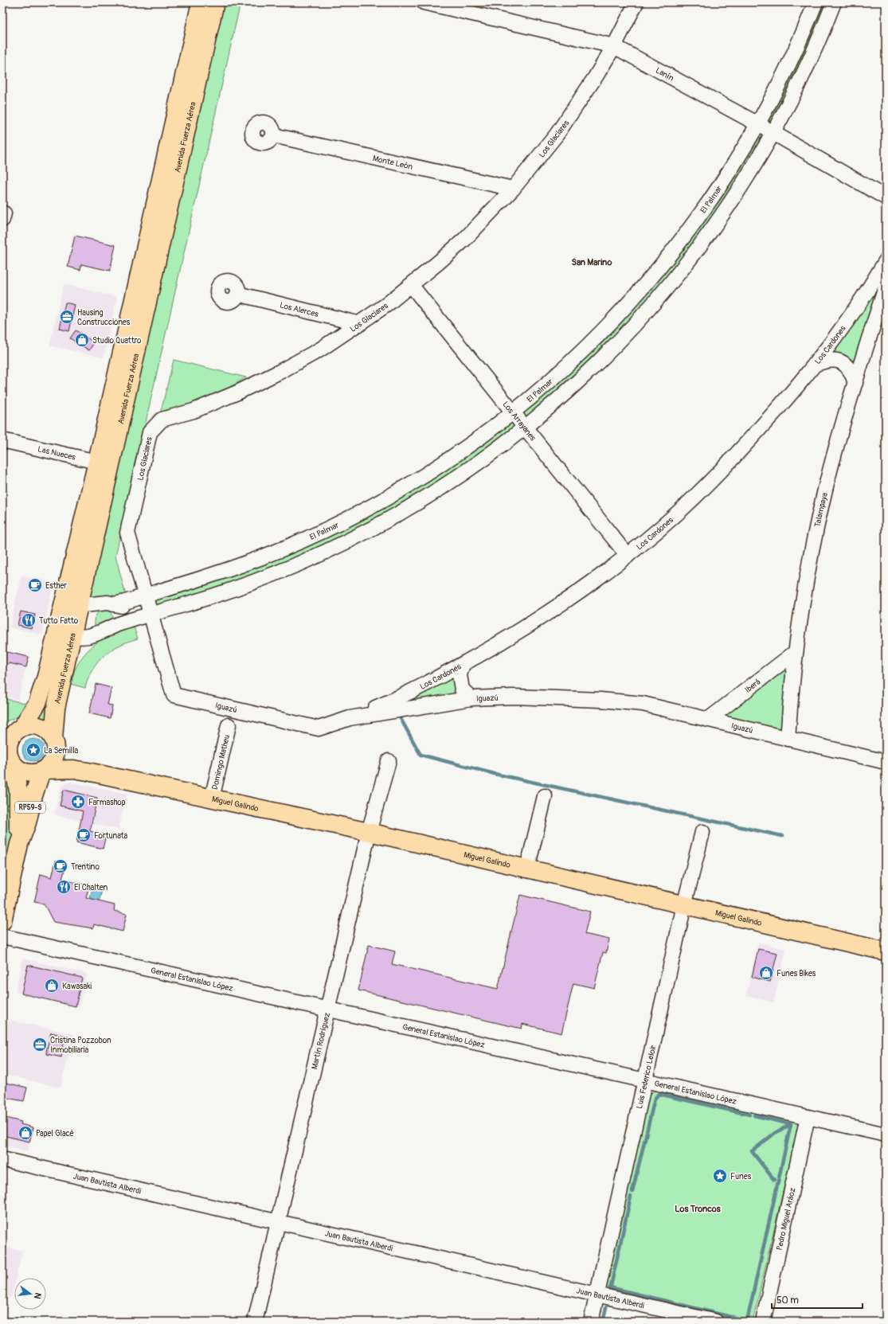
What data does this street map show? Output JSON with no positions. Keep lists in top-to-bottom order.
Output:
{
  "streets": {
    "main road": ["Avenida Fuerza Aérea", "Miguel Galindo", "RP59-S"],
    "street": [
      "Lanín",
      "Los Glaciares",
      "Monte León",
      "El Palmar",
      "Los Alerces",
      "Los Cardones",
      "Los Arrayanes",
      "Las Nueces",
      "Talampaya",
      "Iberá",
      "Iguazú",
      "Domingo Matheu",
      "General Estanislao López",
      "Martín Rodríguez",
      "Luis Federico Leloir",
      "Juan Bautista Alberdi",
      "Pedro Miguel Aráoz"
    ]
  },
  "crossings": [
    ["Lanín", "Los Glaciares"],
    ["Lanín", "El Palmar"],
    ["Avenida Fuerza Aérea", "El Palmar"],
    ["Avenida Fuerza Aérea", "Las Nueces"],
    ["Avenida Fuerza Aérea", "Miguel Galindo"],
    ["Los Glaciares", "Monte León"],
    ["Los Glaciares", "El Palmar"],
    ["Los Glaciares", "Los Alerces"],
    ["Los Glaciares", "Los Arrayanes"],
    ["Los Glaciares", "Iguazú"],
    ["El Palmar", "Los Arrayanes"],
    ["Los Cardones", "Los Arrayanes"],
    ["Los Cardones", "Iguazú"],
    ["Talampaya", "Iberá"],
    ["Talampaya", "Iguazú"],
    ["Iberá", "Iguazú"],
    ["Domingo Matheu", "Miguel Galindo"],
    ["Miguel Galindo", "Martín Rodríguez"],
    ["Miguel Galindo", "Luis Federico Leloir"],
    ["General Estanislao López", "Martín Rodríguez"],
    ["General Estanislao López", "Luis Federico Leloir"],
    ["General Estanislao López", "Pedro Miguel Aráoz"],
    ["Martín Rodríguez", "Juan Bautista Alberdi"],
    ["Luis Federico Leloir", "Juan Bautista Alberdi"]
  ],
  "districts": ["San Marino", "Los Troncos"],
  "places": {
    "office": ["Hausing Construcciones", "Cristina Pozzobon Inmobiliaria"],
    "shop": [
      "Studio Quattro",
      "Funes Bikes",
      "Kawasaki",
      "Papel Glacé"
    ],
    "cafe": ["Esther", "Fortunata", "Trentino"],
    "restaurant": ["Tutto Fatto", "El Chalten"],
    "place": ["La Semilla", "Funes"],
    "pharmacy": ["Farmashop"]
  },
  "scale_bar": "50 m",
  "north": "right"
}
